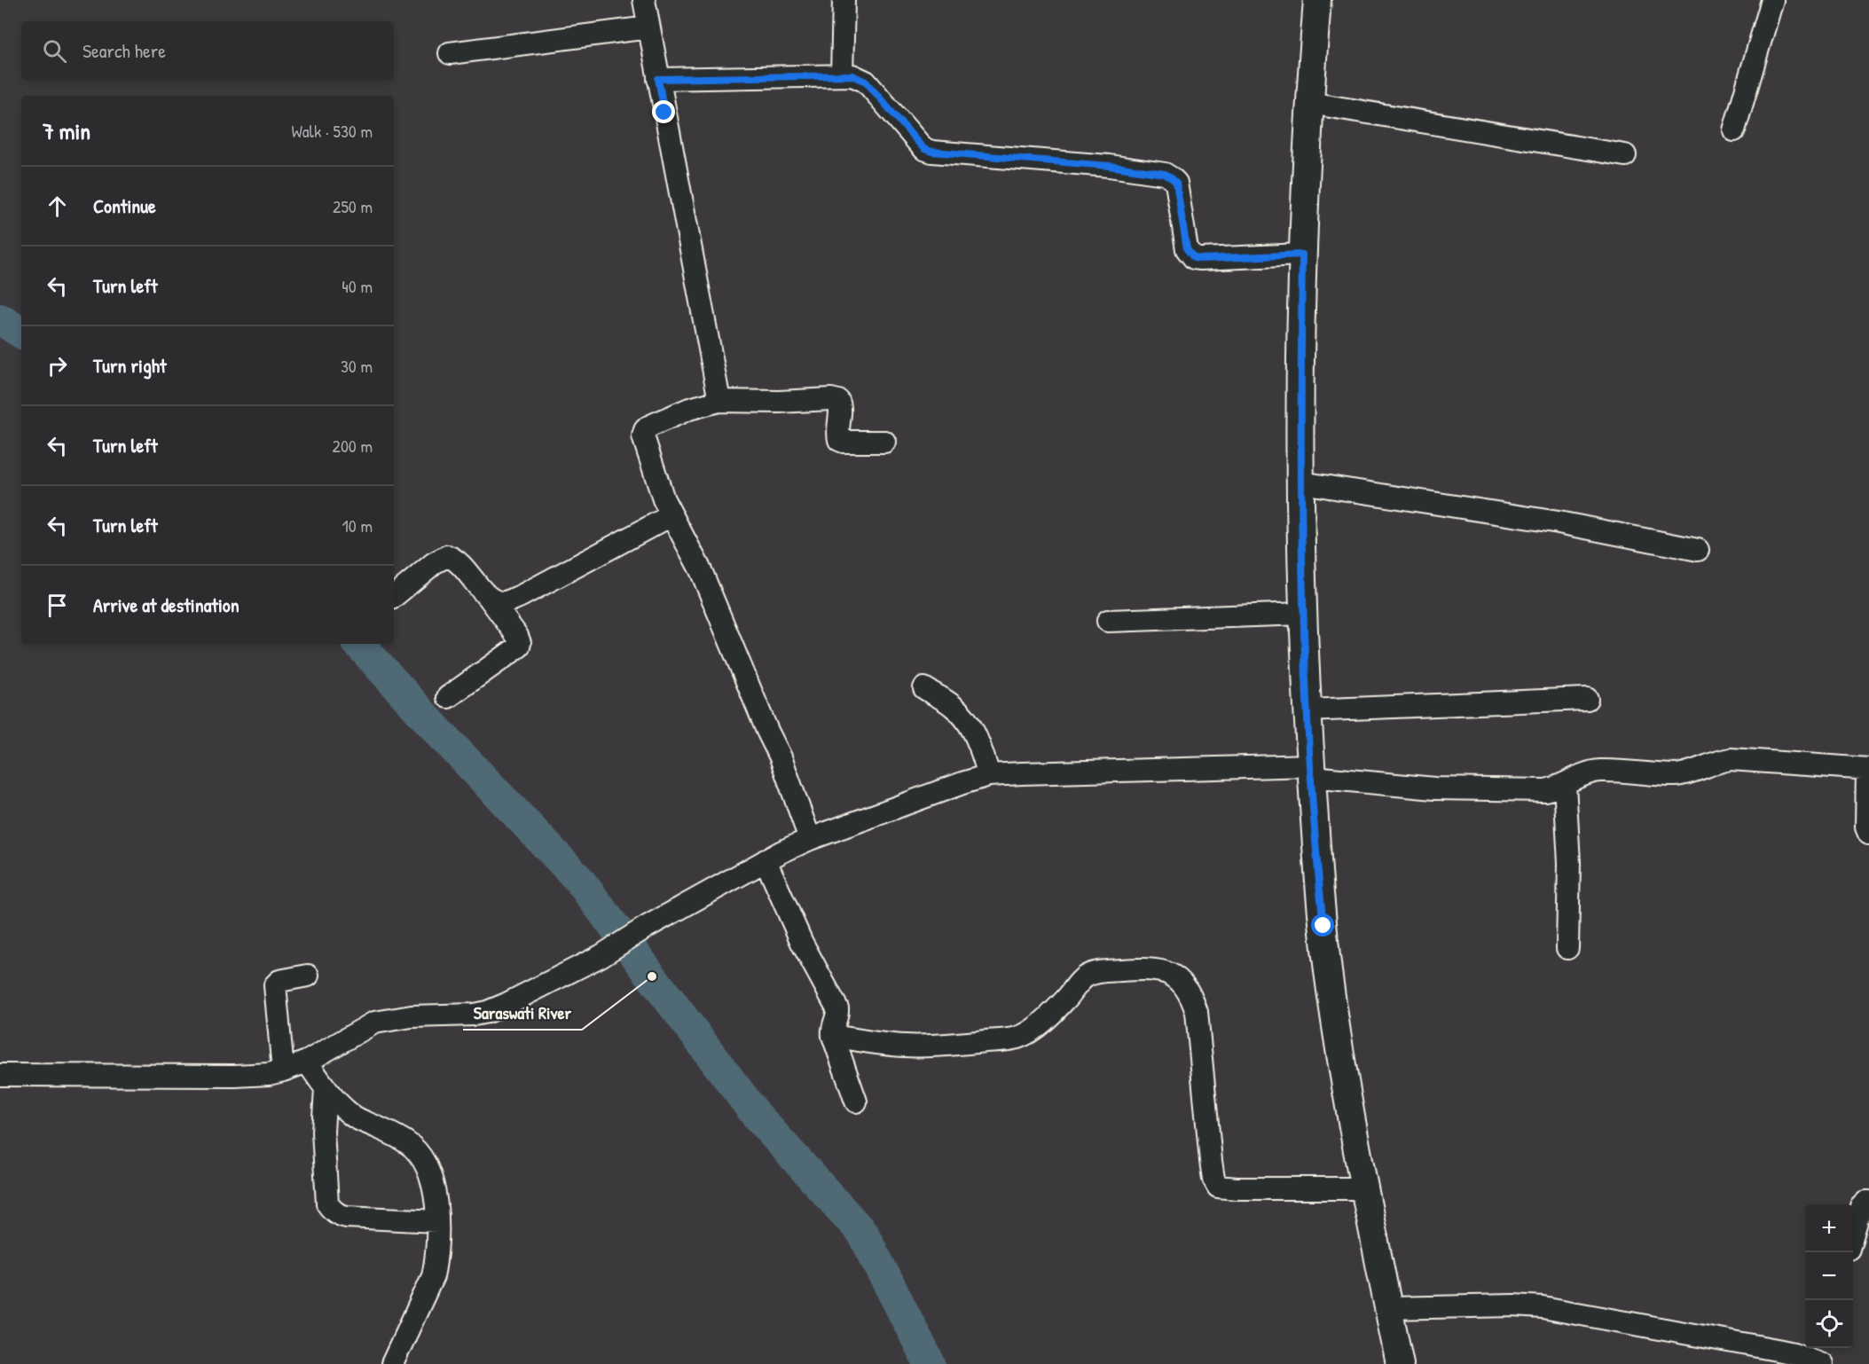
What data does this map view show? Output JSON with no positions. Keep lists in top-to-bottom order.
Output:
{
  "places": ["Saraswati River"],
  "page": {
    "search": "Search here",
    "heading": ["7 min", "Walk · 530 m"],
    "list": [
      ["Continue", "250 m"],
      ["Turn left", "40 m"],
      ["Turn right", "30 m"],
      ["Turn left", "200 m"],
      ["Turn left", "10 m"],
      "Arrive at destination"
    ],
    "map_buttons": ["+", "−"]
  }
}
